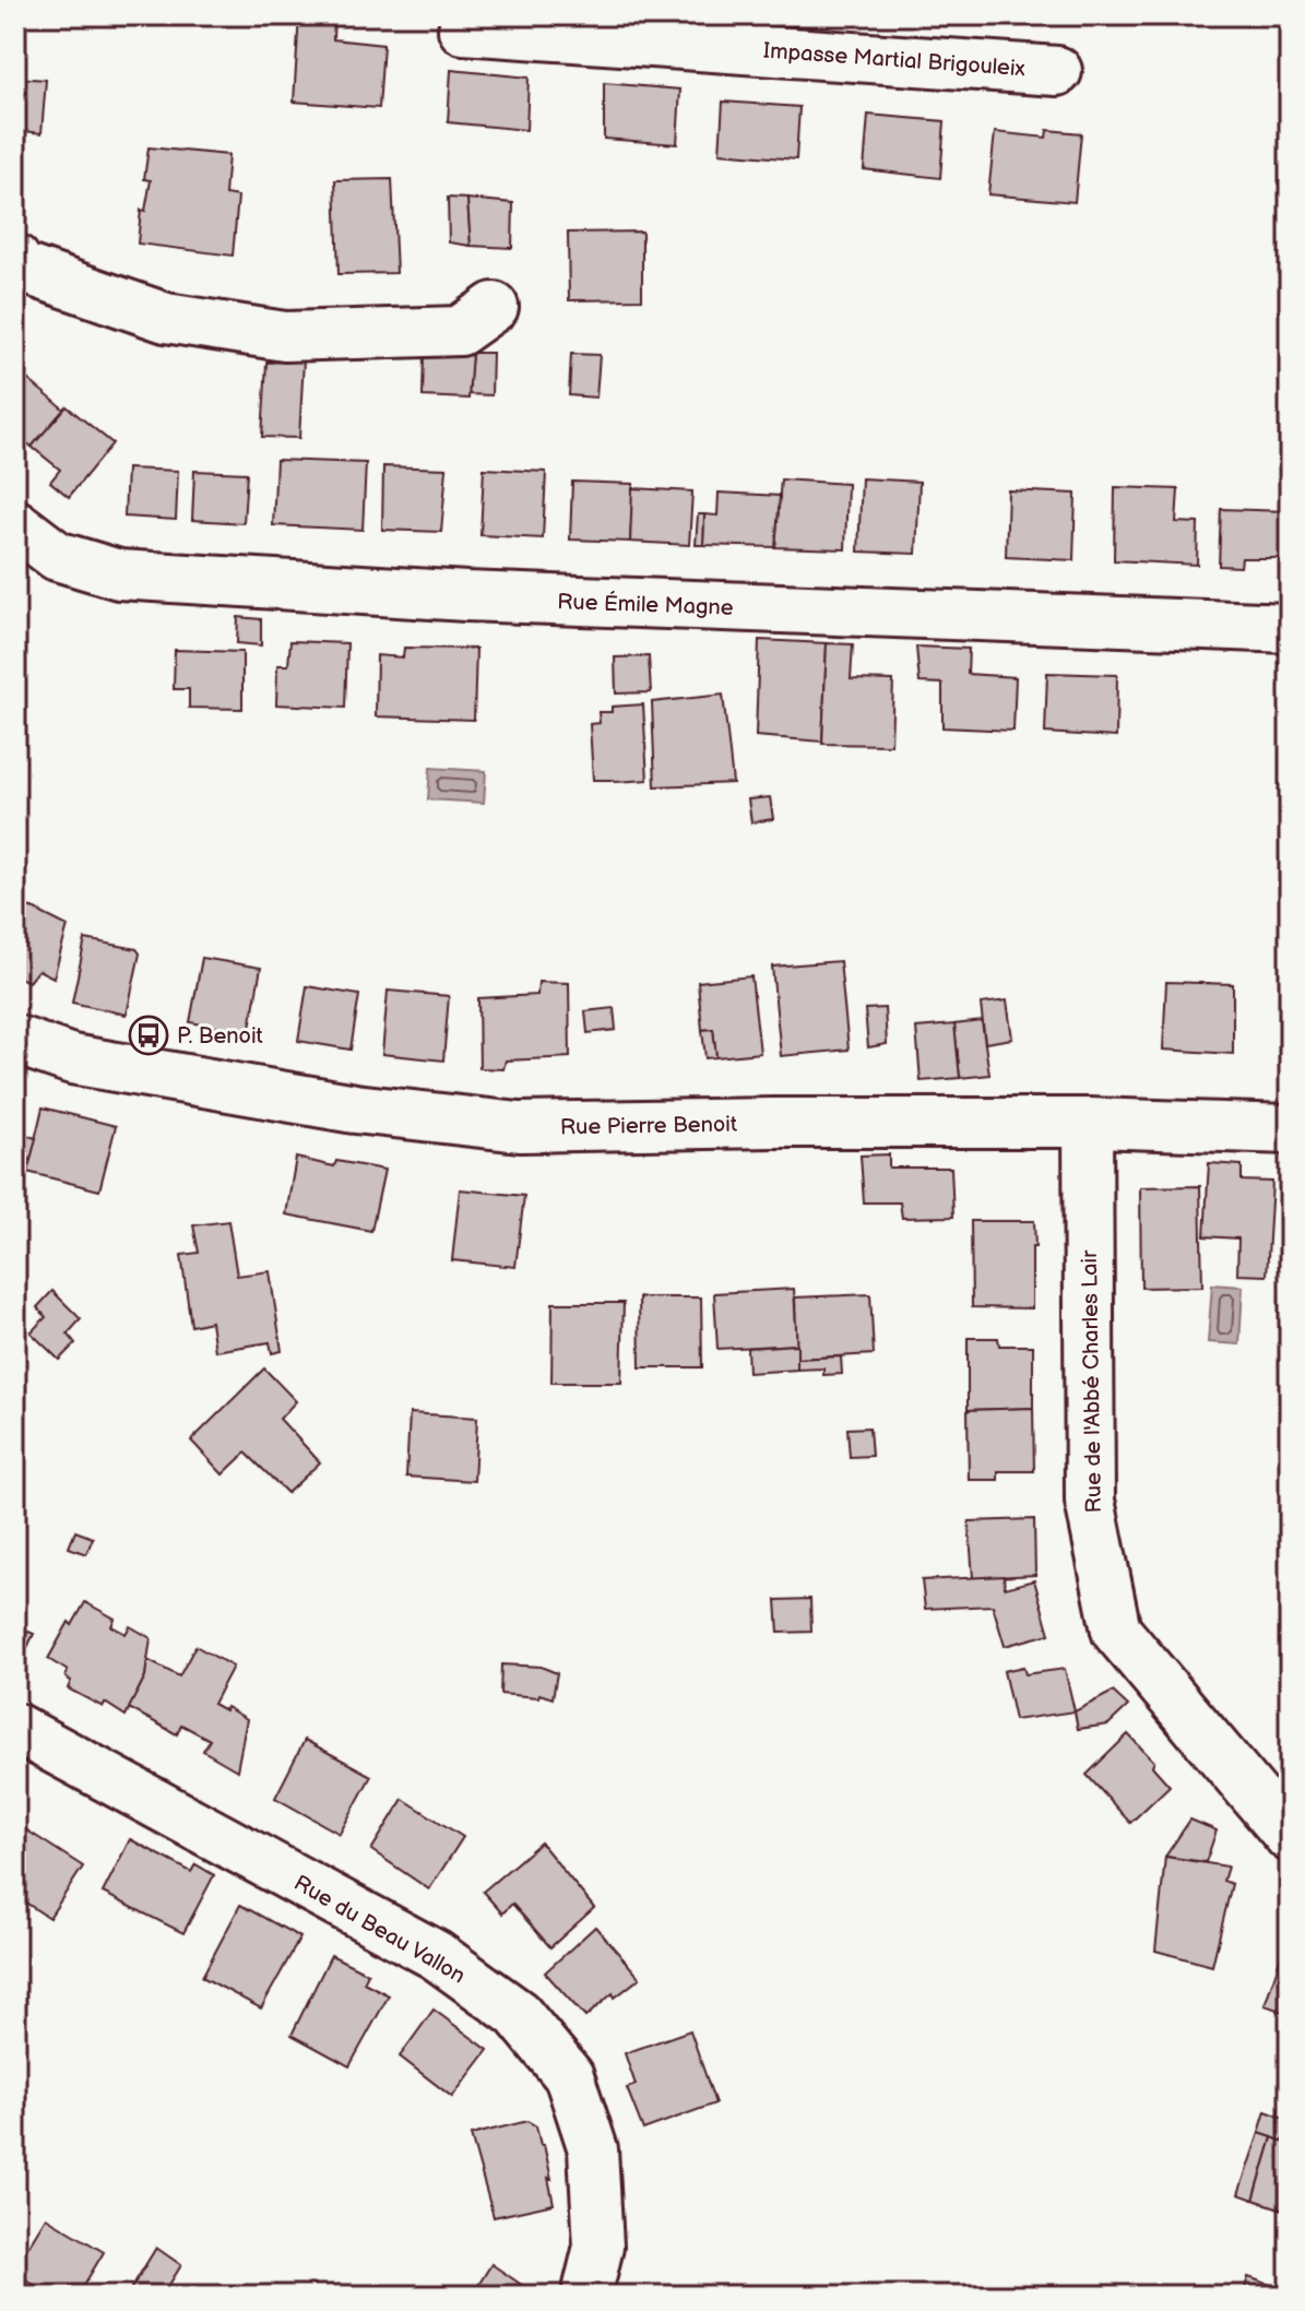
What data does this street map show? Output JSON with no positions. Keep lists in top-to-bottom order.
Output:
{
  "streets": {
    "street": [
      "Impasse Martial Brigouleix",
      "Rue Émile Magne",
      "Rue Pierre Benoit",
      "Rue de l'Abbé Charles Lair",
      "Rue du Beau Vallon"
    ]
  },
  "crossings": [
    ["Rue Pierre Benoit", "Rue de l'Abbé Charles Lair"]
  ],
  "places": {
    "bus stop": ["P. Benoit"]
  }
}
